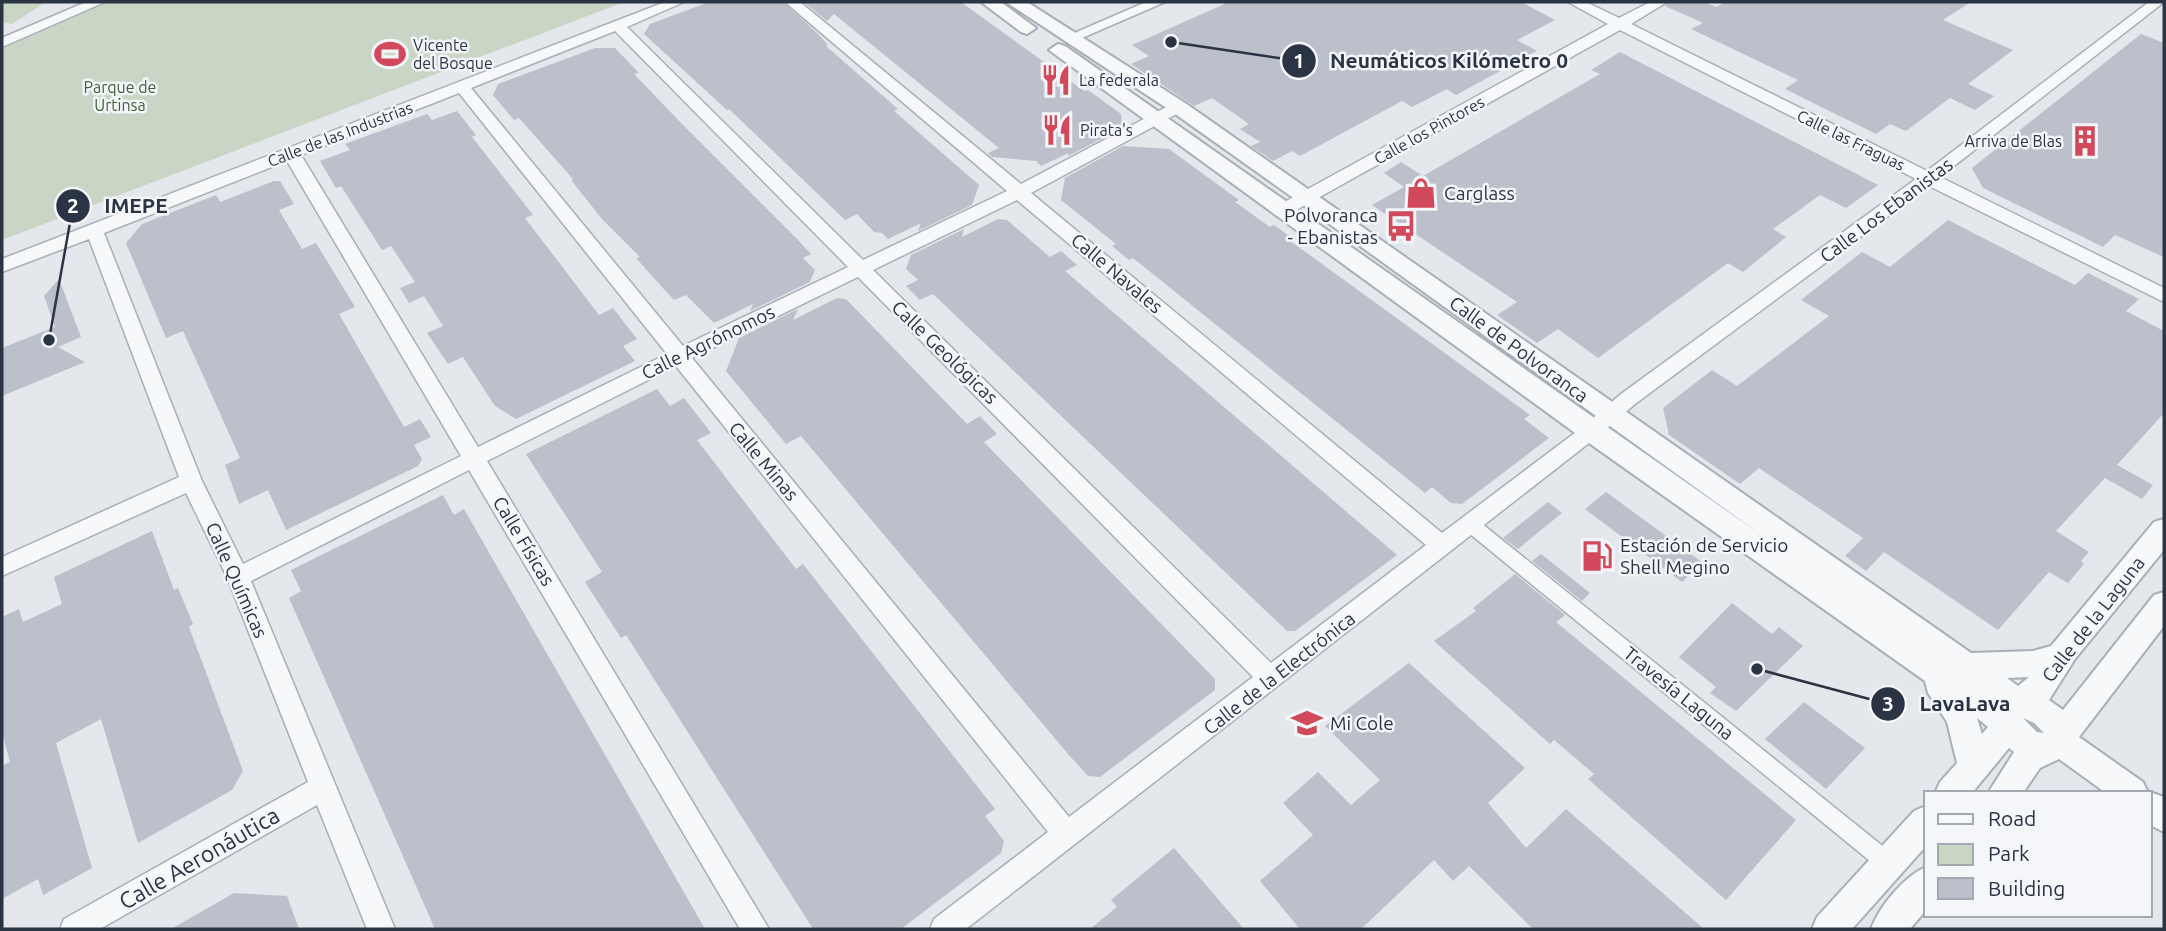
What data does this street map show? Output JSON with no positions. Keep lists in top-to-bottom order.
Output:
{
  "streets": {
    "street": [
      "Calle los Pintores",
      "Calle de las Industrias",
      "Calle las Fraguas",
      "Calle Los Ebanistas",
      "Calle Navales",
      "Calle Agrónomos",
      "Calle de Polvoranca",
      "Calle Geológicas",
      "Calle Minas",
      "Calle Físicas",
      "Calle Químicas",
      "Calle de la Laguna",
      "Calle de la Electrónica",
      "Travesía Laguna",
      "Calle Aeronáutica"
    ]
  },
  "crossings": [
    ["Calle los Pintores", "Calle las Fraguas"],
    ["Calle los Pintores", "Calle de Polvoranca"],
    ["Calle de las Industrias", "Calle Geológicas"],
    ["Calle de las Industrias", "Calle Minas"],
    ["Calle de las Industrias", "Calle Físicas"],
    ["Calle de las Industrias", "Calle Químicas"],
    ["Calle las Fraguas", "Calle Los Ebanistas"],
    ["Calle Los Ebanistas", "Calle de Polvoranca"],
    ["Calle Los Ebanistas", "Calle de la Electrónica"],
    ["Calle Navales", "Calle Agrónomos"],
    ["Calle Navales", "Calle de la Electrónica"],
    ["Calle Agrónomos", "Calle de Polvoranca"],
    ["Calle Agrónomos", "Calle Geológicas"],
    ["Calle Agrónomos", "Calle Minas"],
    ["Calle Agrónomos", "Calle Físicas"],
    ["Calle Agrónomos", "Calle Químicas"],
    ["Calle de Polvoranca", "Calle de la Laguna"],
    ["Calle de Polvoranca", "Calle de la Electrónica"],
    ["Calle Geológicas", "Calle de la Electrónica"],
    ["Calle Minas", "Calle de la Electrónica"],
    ["Calle Químicas", "Calle Aeronáutica"],
    ["Calle de la Electrónica", "Travesía Laguna"]
  ],
  "parks": ["Parque de Urtinsa"],
  "places": {
    "other": ["Neumáticos Kilómetro 0", "IMEPE", "LavaLava"],
    "sports": ["Vicente del Bosque"],
    "restaurant": ["La federala", "Pirata's"],
    "building": ["Arriva de Blas"],
    "shop": ["Carglass"],
    "bus stop": ["Polvoranca - Ebanistas"],
    "fuel station": ["Estación de Servicio Shell Megino"],
    "school or university": ["Mi Cole"]
  },
  "legend": ["Road", "Park", "Building"]
}
